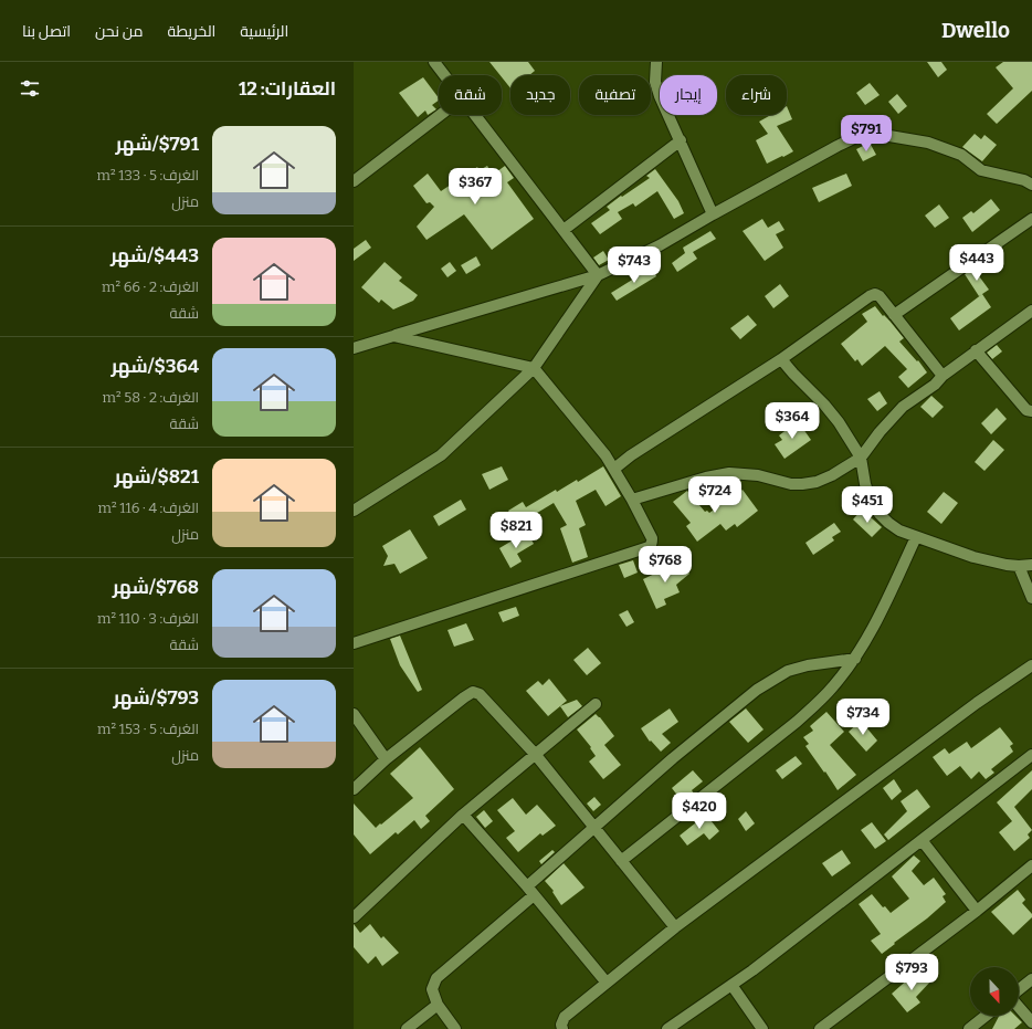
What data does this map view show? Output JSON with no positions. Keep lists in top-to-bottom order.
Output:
{
  "north": "bottom",
  "page": {
    "header": "Dwello",
    "nav": [
      "الرئيسية",
      "الخريطة",
      "من نحن",
      "اتصل بنا"
    ],
    "heading": "العقارات: 12",
    "chip": [
      "شراء",
      "إيجار",
      "تصفية",
      "جديد",
      "شقة"
    ],
    "price": [
      "$791",
      "$367",
      "$443",
      "$743",
      "$364",
      "$724",
      "$451",
      "$821",
      "$768",
      "$734",
      "$420",
      "$793"
    ],
    "list": [
      {
        "name": "$791/شهر",
        "note": "الغرف: 5 · 133 m² · منزل"
      },
      {
        "name": "$443/شهر",
        "note": "الغرف: 2 · 66 m² · شقة"
      },
      {
        "name": "$364/شهر",
        "note": "الغرف: 2 · 58 m² · شقة"
      },
      {
        "name": "$821/شهر",
        "note": "الغرف: 4 · 116 m² · منزل"
      },
      {
        "name": "$768/شهر",
        "note": "الغرف: 3 · 110 m² · شقة"
      },
      {
        "name": "$793/شهر",
        "note": "الغرف: 5 · 153 m² · منزل"
      }
    ]
  }
}
